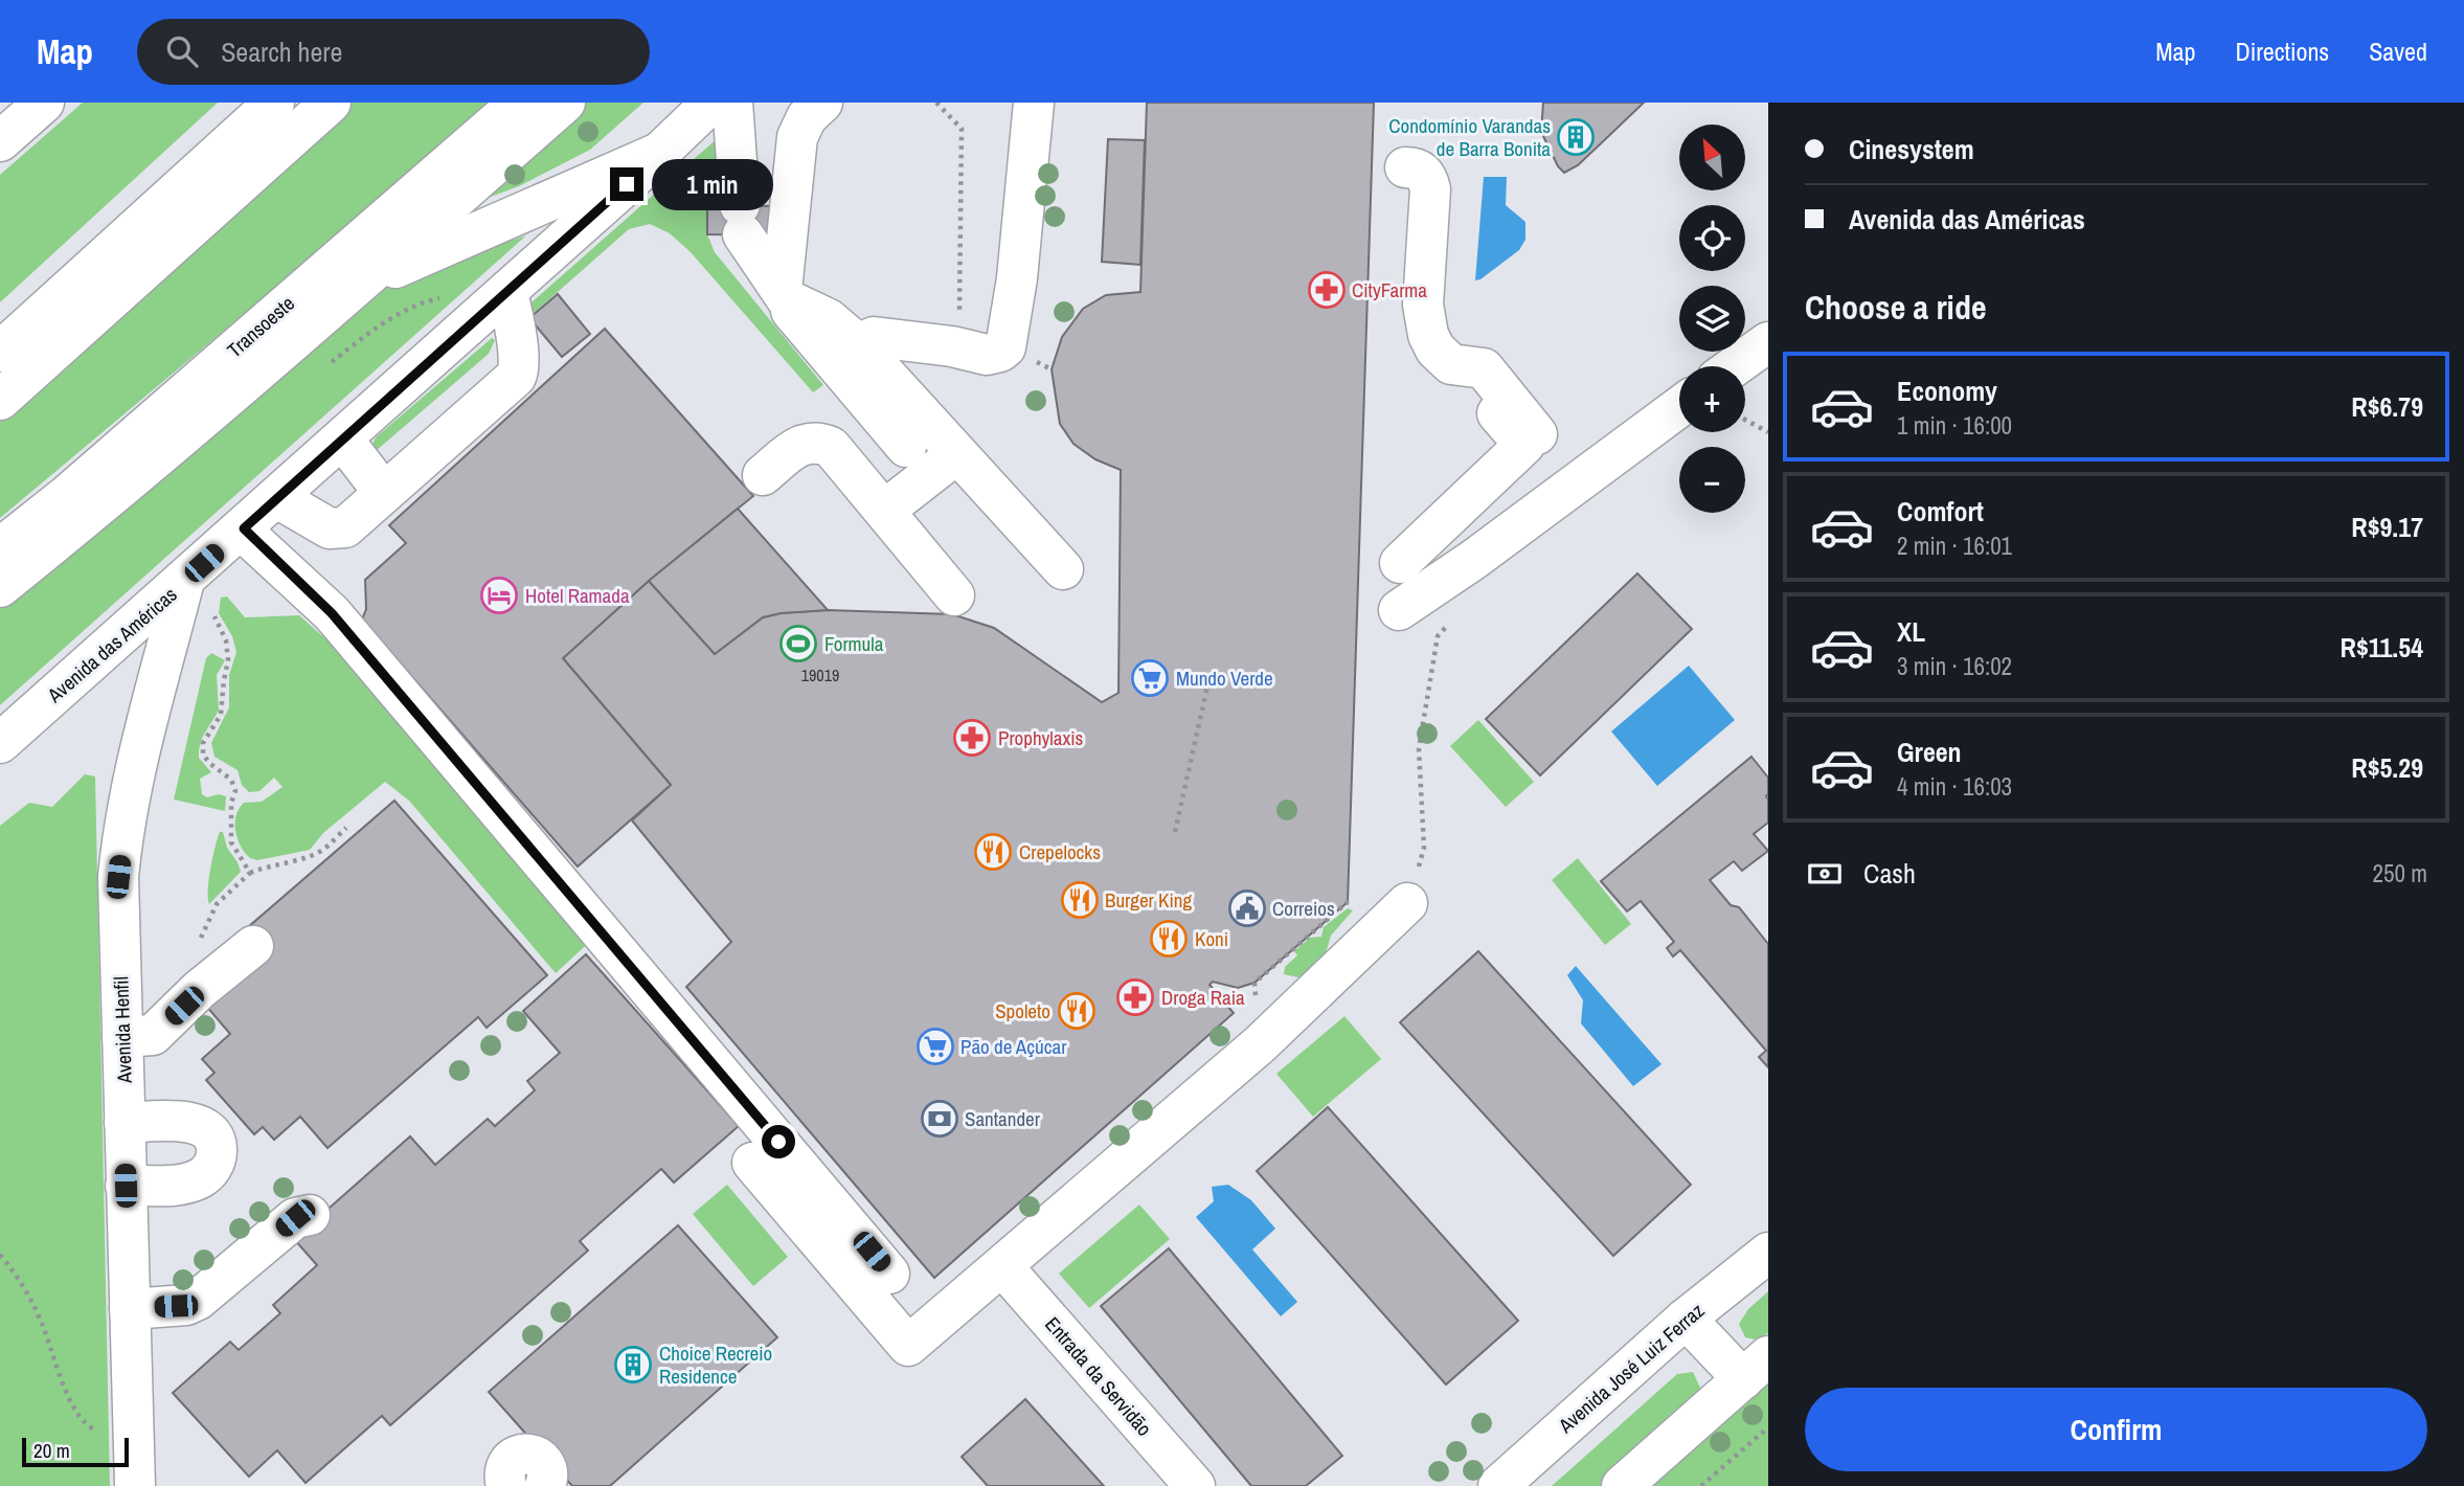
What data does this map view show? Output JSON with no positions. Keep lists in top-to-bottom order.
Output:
{
  "streets": {
    "main road": [
      "Transoeste",
      "Avenida das Américas",
      "Avenida Henfil",
      "Avenida José Luiz Ferraz",
      "Entrada da Servidão"
    ]
  },
  "crossings": [
    ["Avenida das Américas", "Avenida Henfil"]
  ],
  "places": {
    "building": ["Condomínio Varandas de Barra Bonita", "Choice Recreio Residence"],
    "pharmacy": ["CityFarma", "Prophylaxis", "Droga Raia"],
    "hotel": ["Hotel Ramada"],
    "sports": ["Formula"],
    "supermarket": ["Mundo Verde", "Pão de Açúcar"],
    "restaurant": [
      "Crepelocks",
      "Burger King",
      "Koni",
      "Spoleto"
    ],
    "public building": ["Correios"],
    "bank": ["Santander"]
  },
  "house_numbers": ["19019"],
  "scale_bar": "20 m",
  "north": "top left",
  "page": {
    "header": "Map",
    "search": "Search here",
    "nav": ["Map", "Directions", "Saved"],
    "banner": ["Cinesystem", "Avenida das Américas"],
    "map_buttons": ["+", "−"],
    "bubble": "1 min",
    "heading": "Choose a ride",
    "list": [
      {
        "name": "Economy",
        "note": "1 min · 16:00",
        "value": "R$6.79"
      },
      {
        "name": "Comfort",
        "note": "2 min · 16:01",
        "value": "R$9.17"
      },
      {
        "name": "XL",
        "note": "3 min · 16:02",
        "value": "R$11.54"
      },
      {
        "name": "Green",
        "note": "4 min · 16:03",
        "value": "R$5.29"
      }
    ],
    "pay": ["Cash", "250 m"],
    "buttons": "Confirm",
    "scale": "20 m"
  }
}
